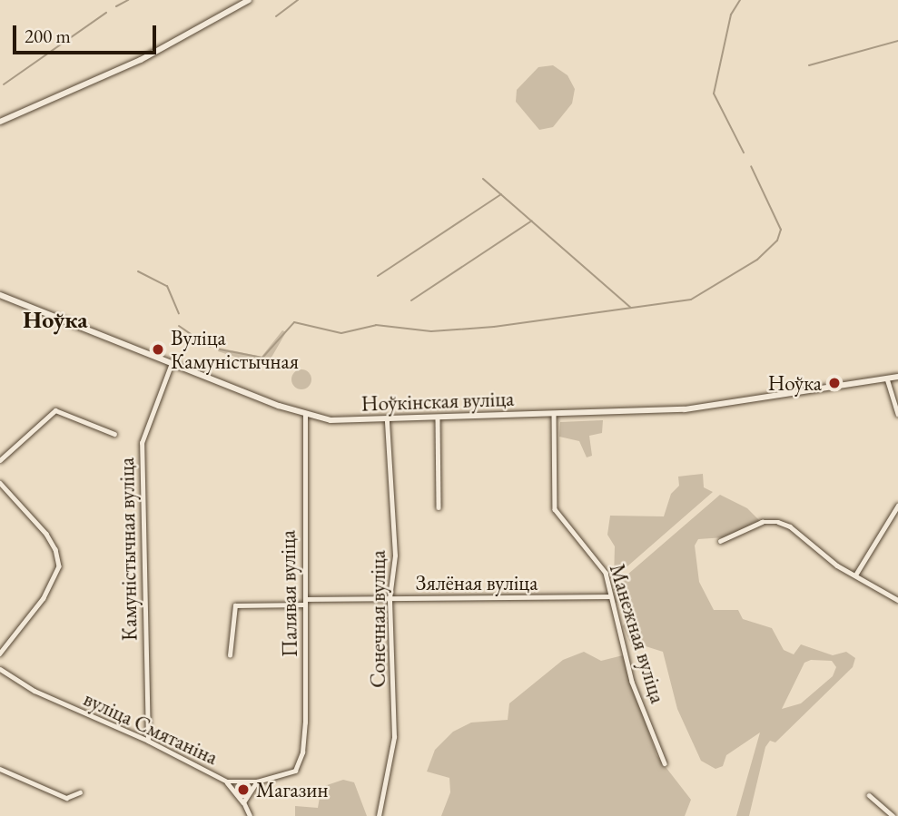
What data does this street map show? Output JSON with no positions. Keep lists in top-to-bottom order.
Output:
{
  "streets": {
    "main road": ["Ноўкінская вуліца"],
    "street": [
      "Камуністычная вуліца",
      "Зялёная вуліца",
      "Палявая вуліца",
      "Сонечная вуліца",
      "Манежная вуліца",
      "вуліца Смятаніна"
    ]
  },
  "crossings": [
    ["Ноўкінская вуліца", "Камуністычная вуліца"],
    ["Ноўкінская вуліца", "Палявая вуліца"],
    ["Ноўкінская вуліца", "Сонечная вуліца"],
    ["Ноўкінская вуліца", "Манежная вуліца"],
    ["Камуністычная вуліца", "вуліца Смятаніна"],
    ["Зялёная вуліца", "Палявая вуліца"],
    ["Зялёная вуліца", "Сонечная вуліца"],
    ["Зялёная вуліца", "Манежная вуліца"],
    ["Палявая вуліца", "вуліца Смятаніна"]
  ],
  "districts": ["Ноўка"],
  "places": ["Вуліца Камуністычная", "Ноўка", "Магазин"],
  "scale_bar": "200 m"
}
